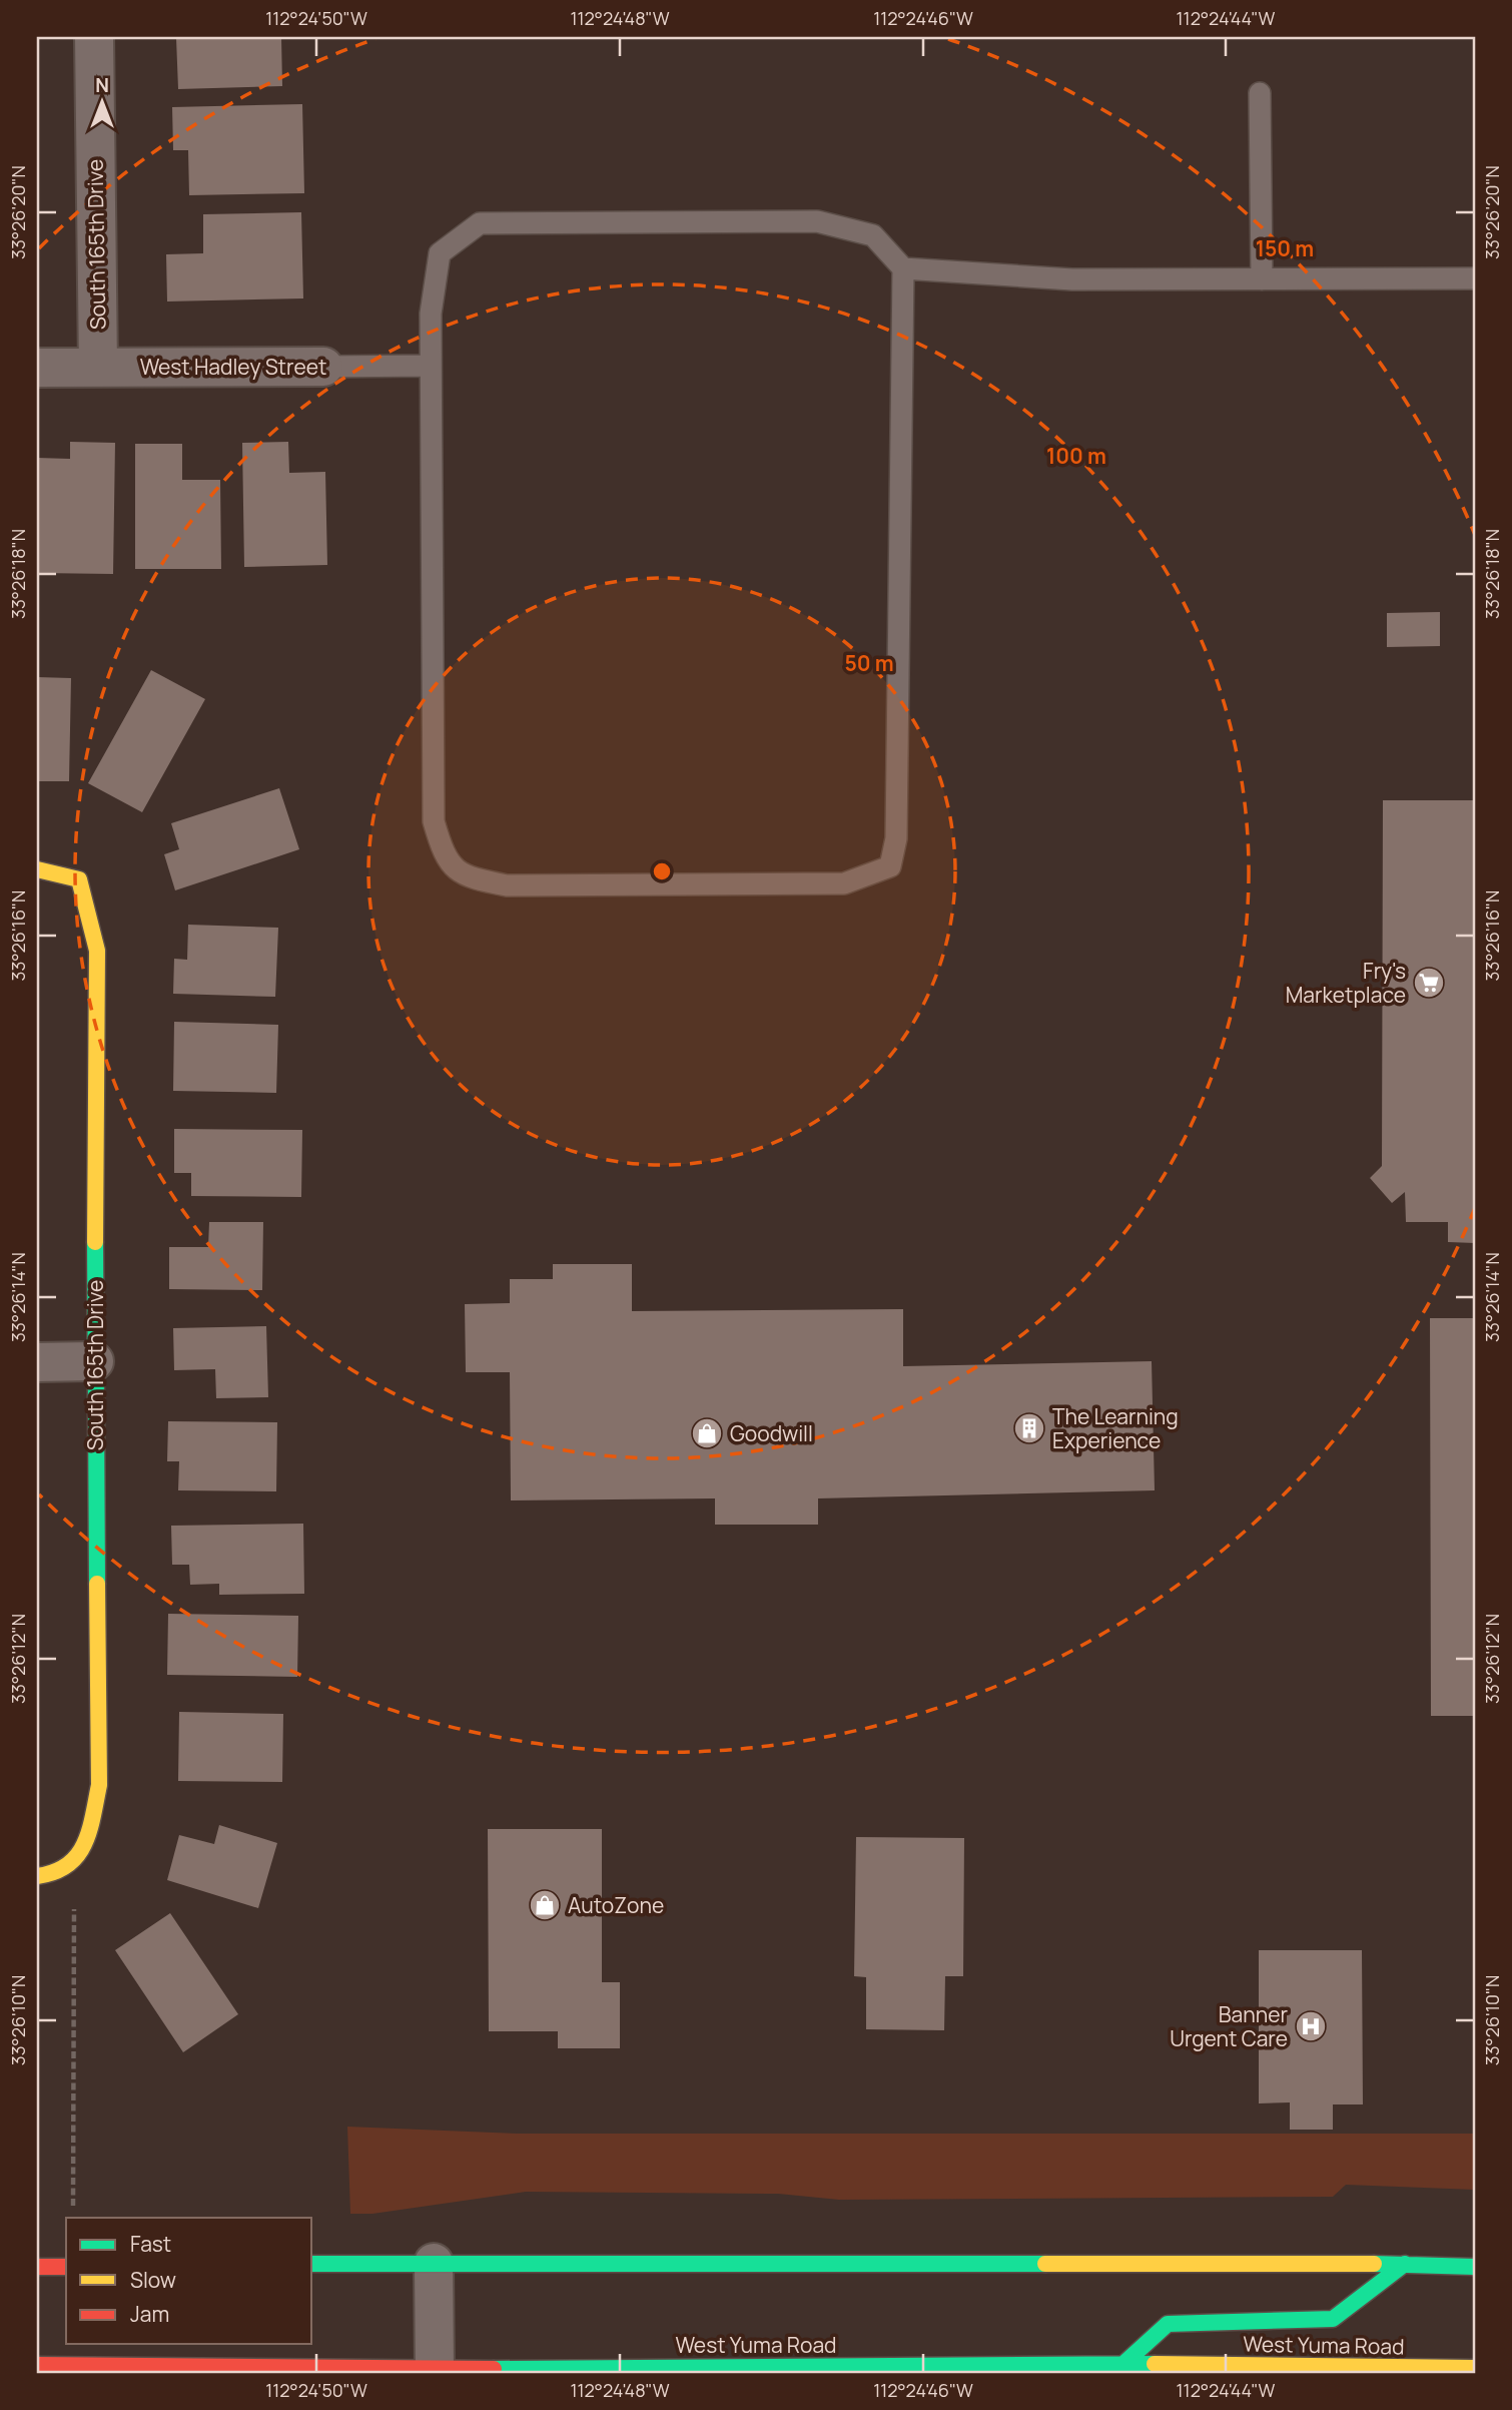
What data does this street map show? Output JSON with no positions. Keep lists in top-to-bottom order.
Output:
{
  "streets": {
    "main road": ["South 165th Drive", "West Yuma Road"],
    "street": ["West Hadley Street"]
  },
  "crossings": [
    ["South 165th Drive", "West Hadley Street"]
  ],
  "places": {
    "supermarket": ["Fry's Marketplace"],
    "building": ["The Learning Experience"],
    "shop": ["Goodwill", "AutoZone"],
    "hospital": ["Banner Urgent Care"]
  },
  "legend": ["Fast", "Slow", "Jam"],
  "north": "top",
  "coordinates": [
    "112°24'50\"W",
    "112°24'48\"W",
    "112°24'46\"W",
    "112°24'44\"W",
    "33°26'20\"N",
    "33°26'18\"N",
    "33°26'16\"N",
    "33°26'14\"N",
    "33°26'12\"N",
    "33°26'10\"N"
  ],
  "rings": ["150 m", "100 m", "50 m"]
}
